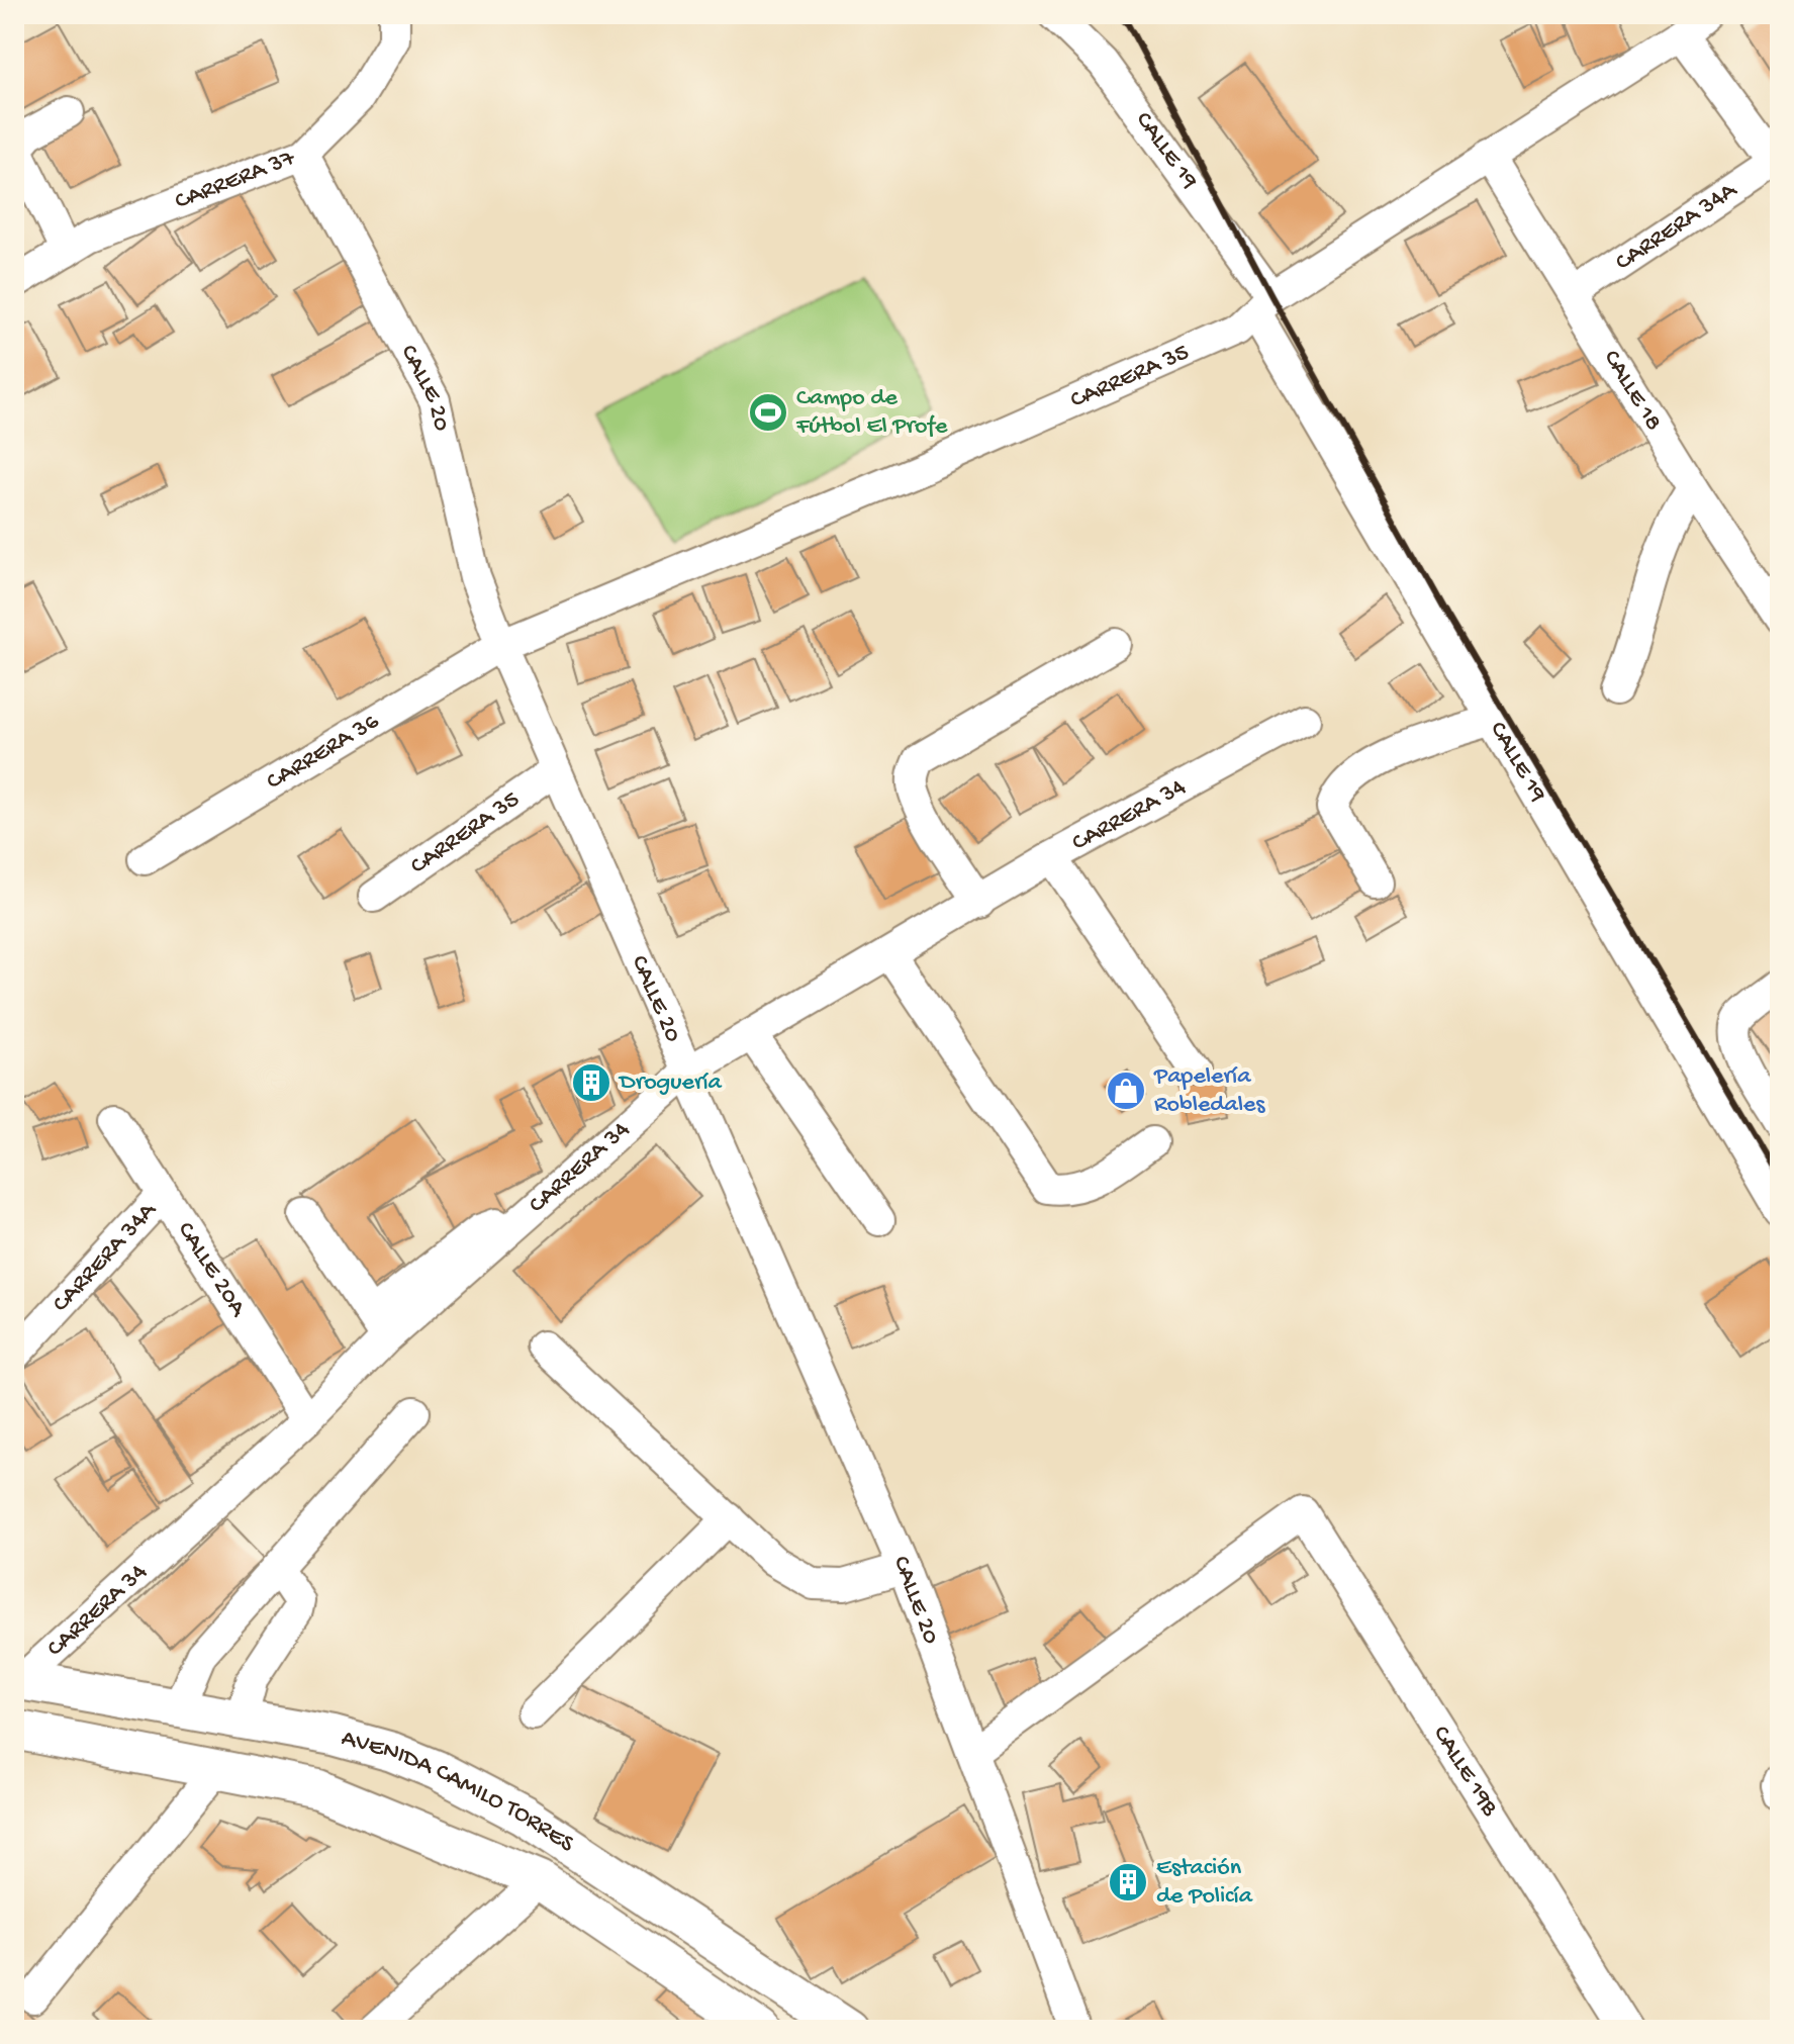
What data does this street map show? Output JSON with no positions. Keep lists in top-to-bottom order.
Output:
{
  "streets": {
    "main road": ["AVENIDA CAMILO TORRES"],
    "street": [
      "CALLE 19",
      "CARRERA 37",
      "CARRERA 34A",
      "CARRERA 35",
      "CALLE 20",
      "CALLE 18",
      "CARRERA 36",
      "CARRERA 34",
      "CALLE 20A",
      "CALLE 19B"
    ]
  },
  "crossings": [
    ["CALLE 19", "CARRERA 35"],
    ["CARRERA 37", "CALLE 20"],
    ["CARRERA 34A", "CALLE 18"],
    ["CARRERA 34A", "CALLE 20A"],
    ["CARRERA 35", "CALLE 20"],
    ["CARRERA 35", "CALLE 18"],
    ["CARRERA 35", "CARRERA 36"],
    ["CALLE 20", "CARRERA 36"],
    ["CALLE 20", "CARRERA 34"],
    ["CALLE 20", "CALLE 19B"],
    ["CARRERA 34", "CALLE 20A"],
    ["CARRERA 34", "AVENIDA CAMILO TORRES"]
  ],
  "places": {
    "sports": ["Campo de Fútbol El Profe"],
    "building": ["Droguería", "Estación de Policía"],
    "shop": ["Papelería Robledales"]
  }
}
